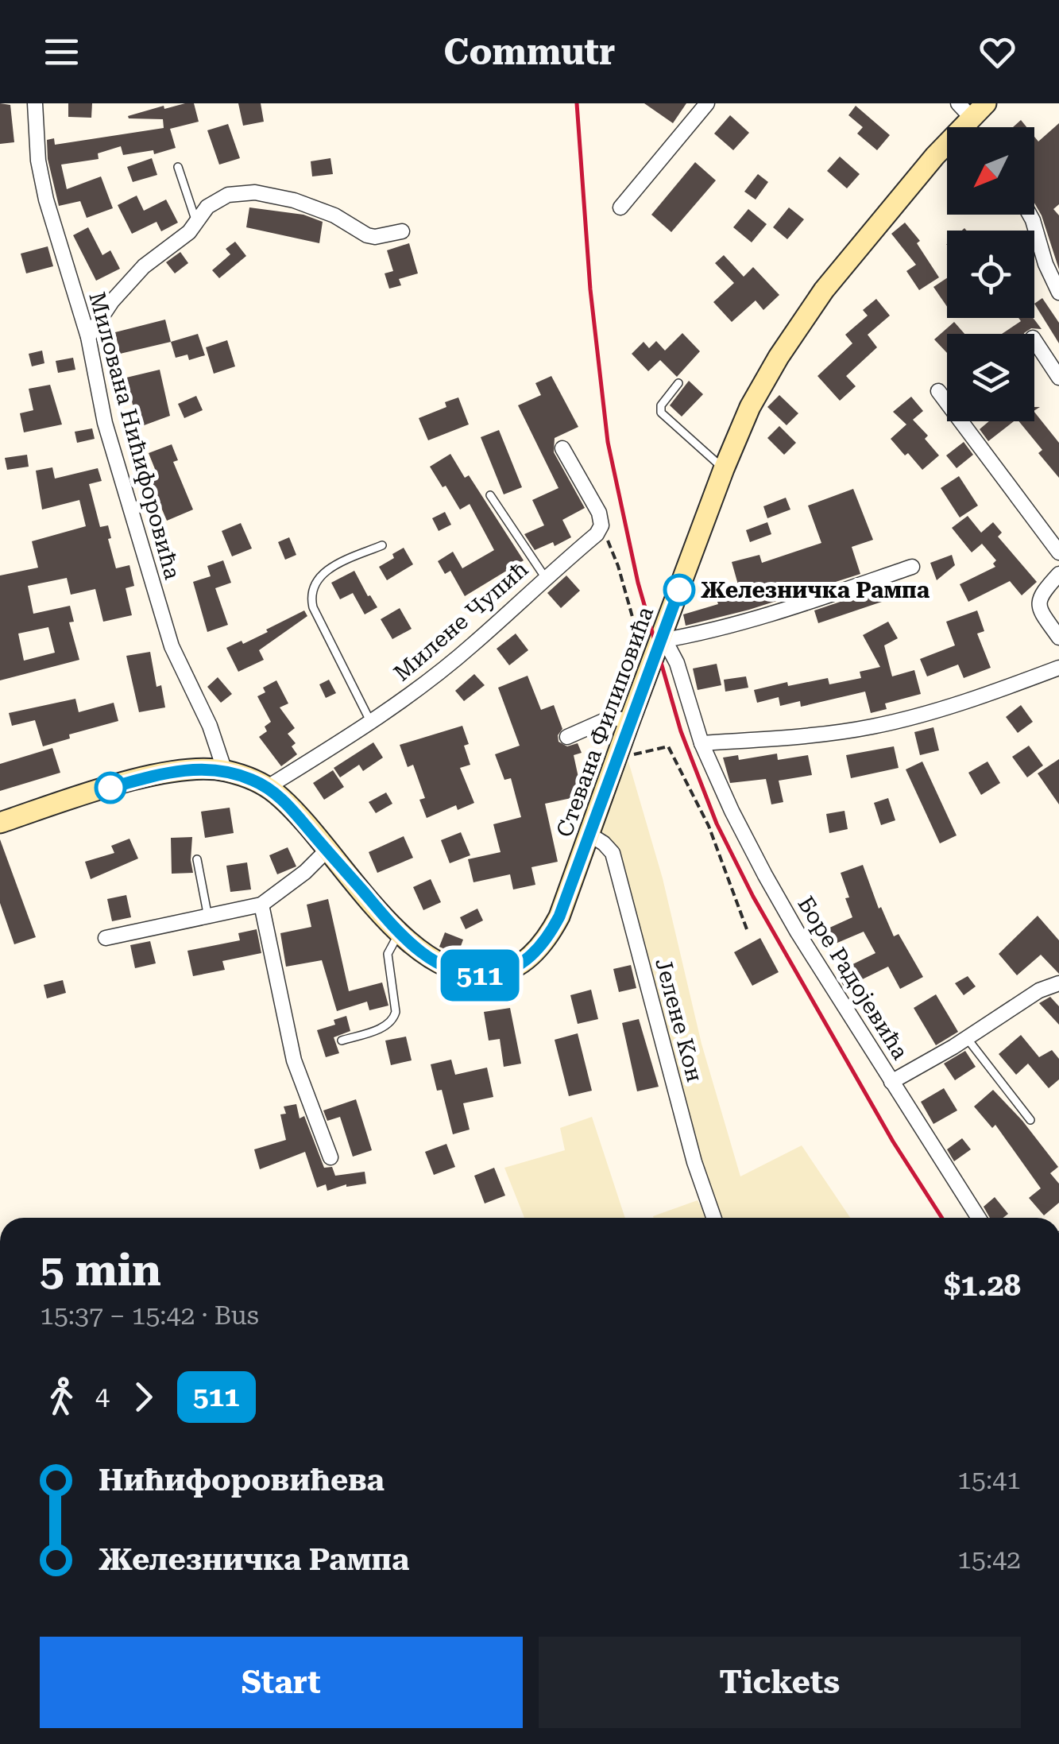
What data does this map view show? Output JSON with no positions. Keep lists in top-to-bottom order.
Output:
{
  "streets": {
    "main road": ["Стевана Филиповића"],
    "street": [
      "Милована Нићифоровића",
      "Милене Чупић",
      "Боре Радојевића",
      "Јелене Кон"
    ]
  },
  "crossings": [
    ["Милована Нићифоровића", "Стевана Филиповића"],
    ["Милене Чупић", "Стевана Филиповића"],
    ["Стевана Филиповића", "Боре Радојевића"],
    ["Стевана Филиповића", "Јелене Кон"]
  ],
  "places": ["Железничка Рампа"],
  "lines": ["bus line 511"],
  "north": "bottom left",
  "page": {
    "header": "Commutr",
    "on_map": "511",
    "heading": ["5 min", "15:37 – 15:42 · Bus", "$1.28"],
    "legs": ["4", "511"],
    "list": [
      {
        "name": "Нићифоровићева",
        "value": "15:41"
      },
      {
        "name": "Железничка Рампа",
        "value": "15:42"
      }
    ],
    "buttons": ["Start", "Tickets"]
  }
}
